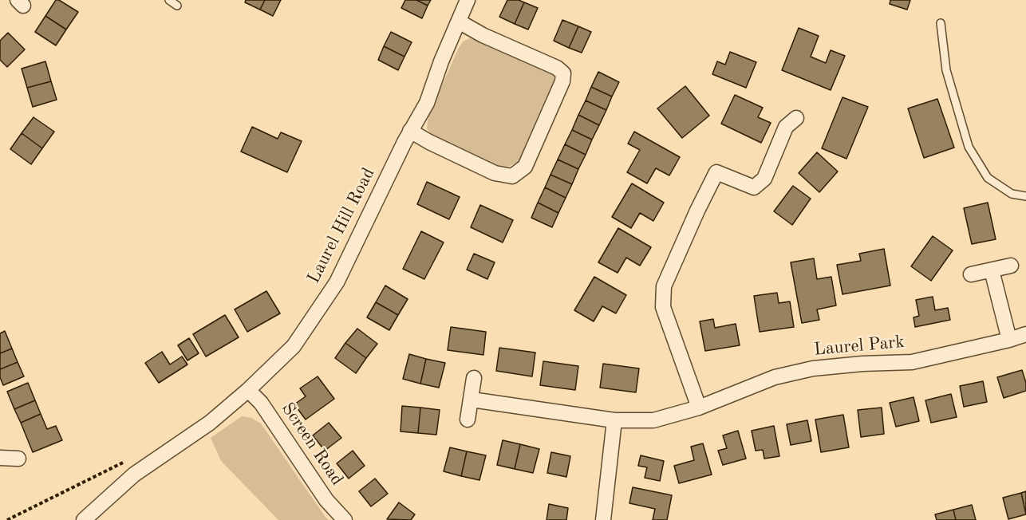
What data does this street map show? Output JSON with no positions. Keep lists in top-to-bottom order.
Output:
{
  "streets": {
    "street": ["Laurel Hill Road", "Laurel Park", "Screen Road"]
  },
  "crossings": [
    ["Laurel Hill Road", "Screen Road"]
  ]
}
